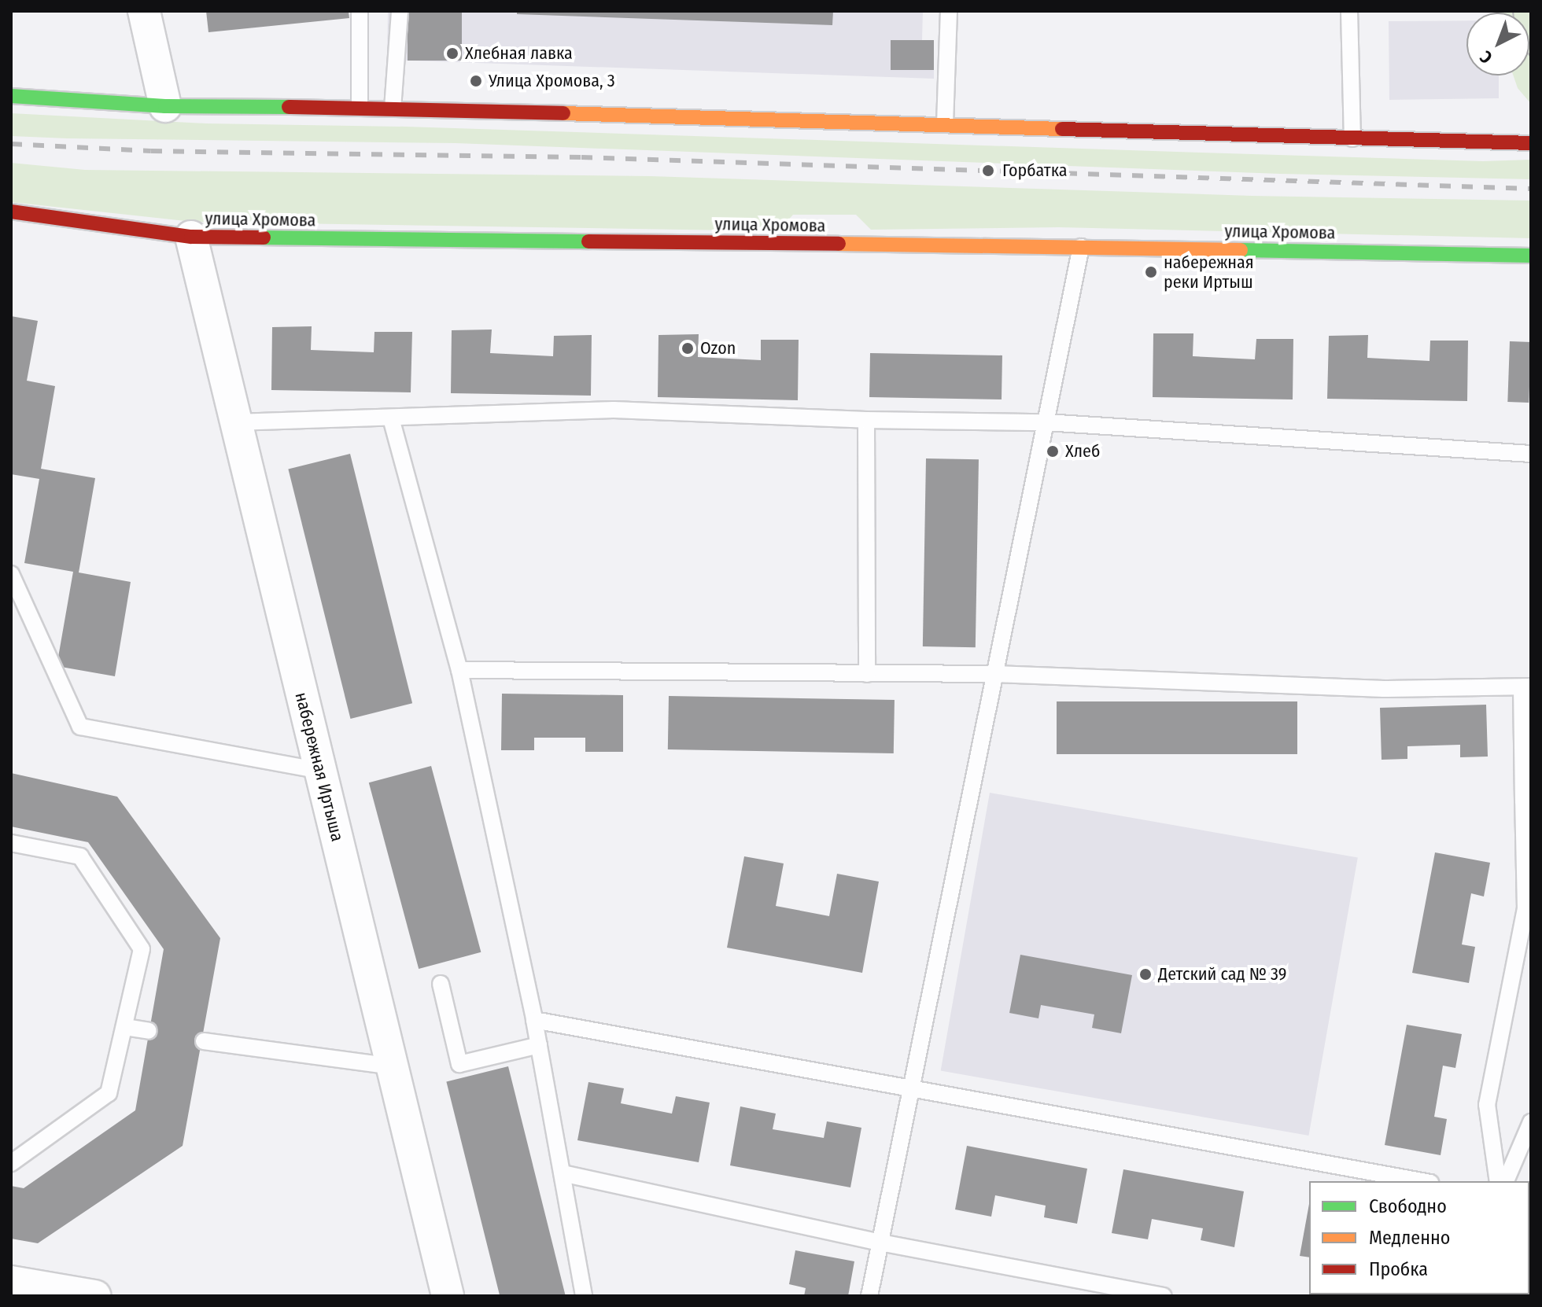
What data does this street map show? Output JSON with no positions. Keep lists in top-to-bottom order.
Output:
{
  "streets": {
    "street": ["улица Хромова", "набережная Иртыша"]
  },
  "crossings": [
    ["улица Хромова", "набережная Иртыша"]
  ],
  "places": [
    "Хлебная лавка",
    "Улица Хромова, 3",
    "Горбатка",
    "набережная реки Иртыш",
    "Ozon",
    "Хлеб",
    "Детский сад № 39"
  ],
  "legend": ["Свободно", "Медленно", "Пробка"],
  "north": "bottom left"
}
